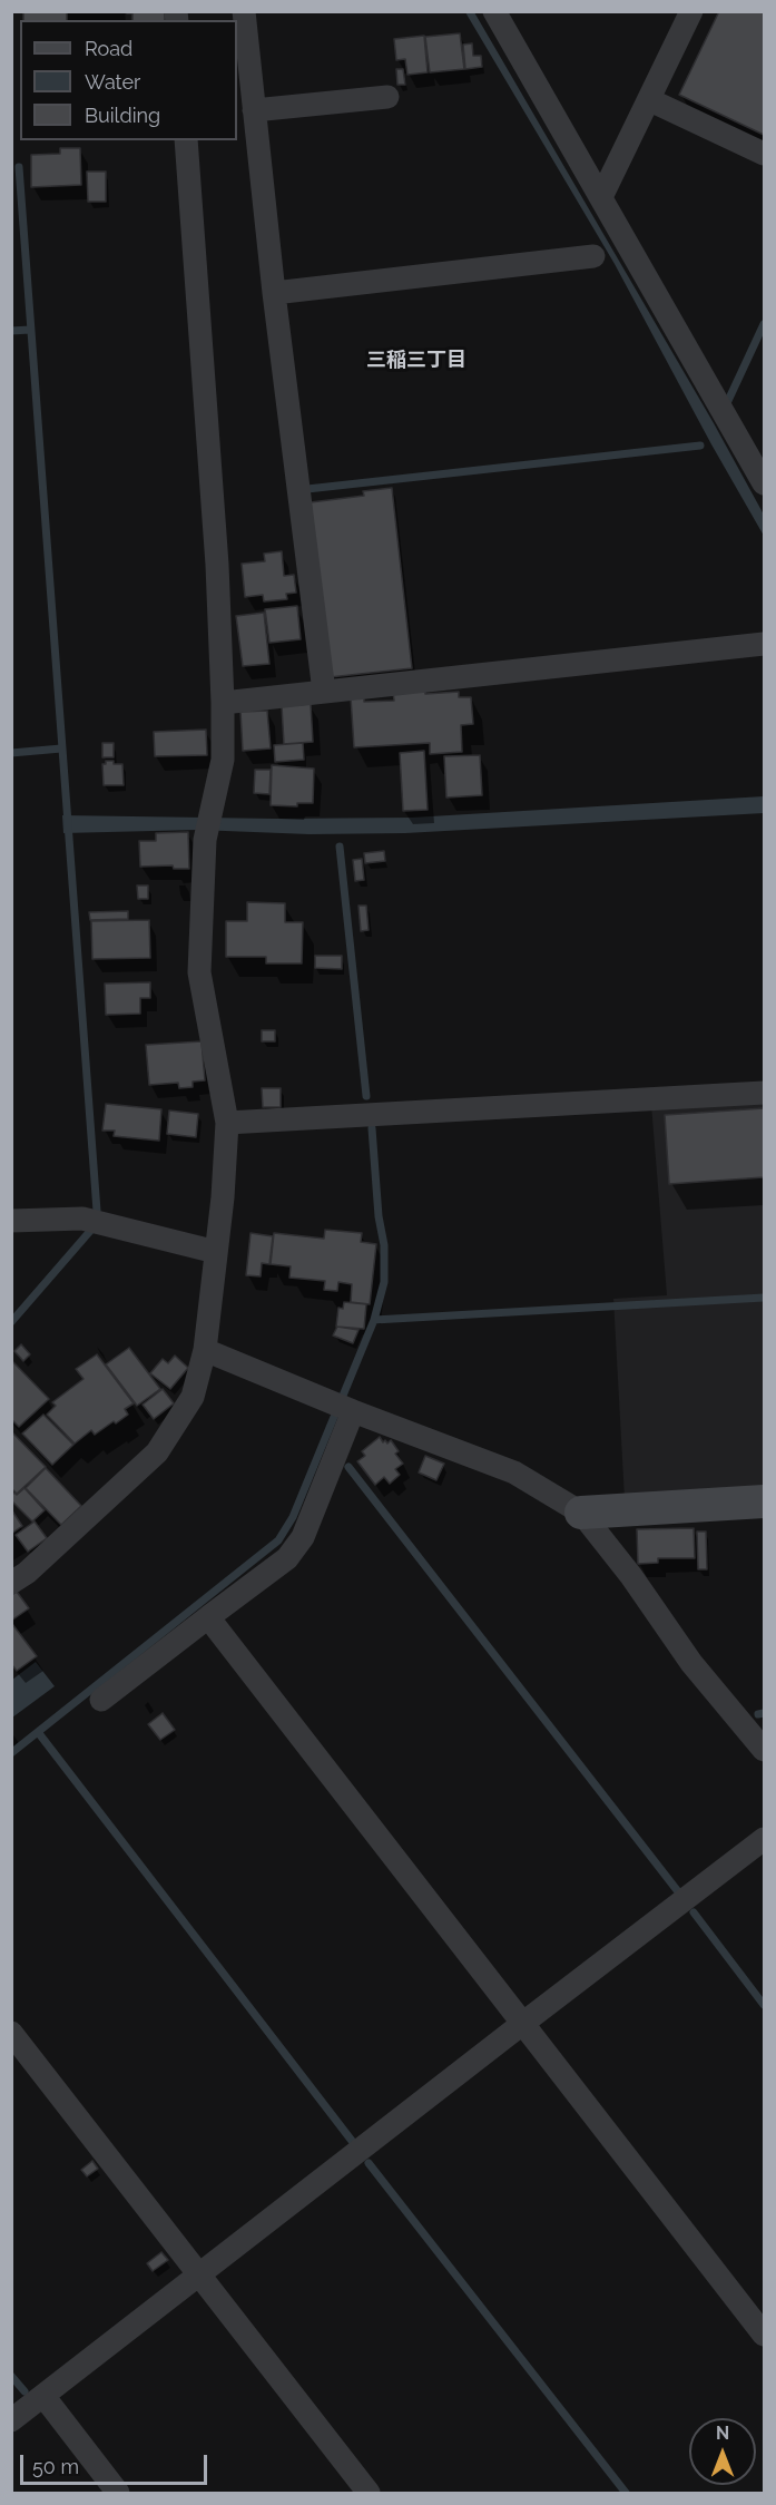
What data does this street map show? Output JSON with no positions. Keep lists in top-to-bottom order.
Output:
{
  "districts": ["三稲三丁目"],
  "legend": ["Road", "Water", "Building"],
  "scale_bar": "50 m",
  "north": "top"
}
